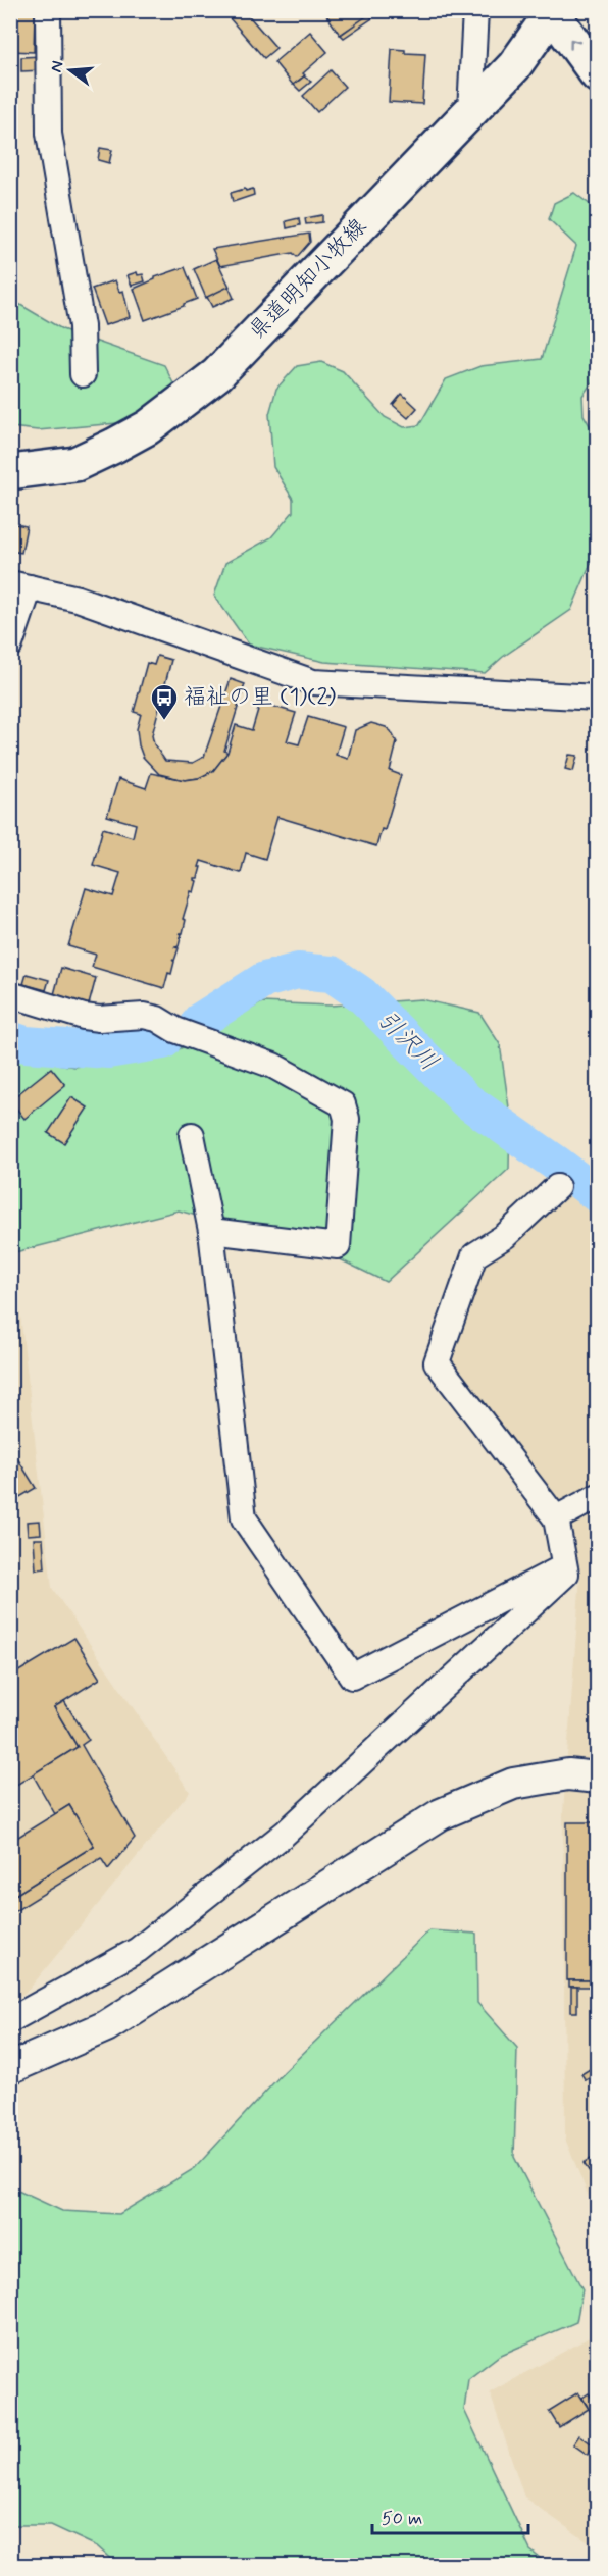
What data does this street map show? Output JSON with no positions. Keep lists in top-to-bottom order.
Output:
{
  "streets": {
    "main road": ["県道明知小牧線"]
  },
  "water": ["引沢川"],
  "places": {
    "bus stop": ["福祉の里 (1)(2)"]
  },
  "scale_bar": "50 m",
  "north": "left"
}
